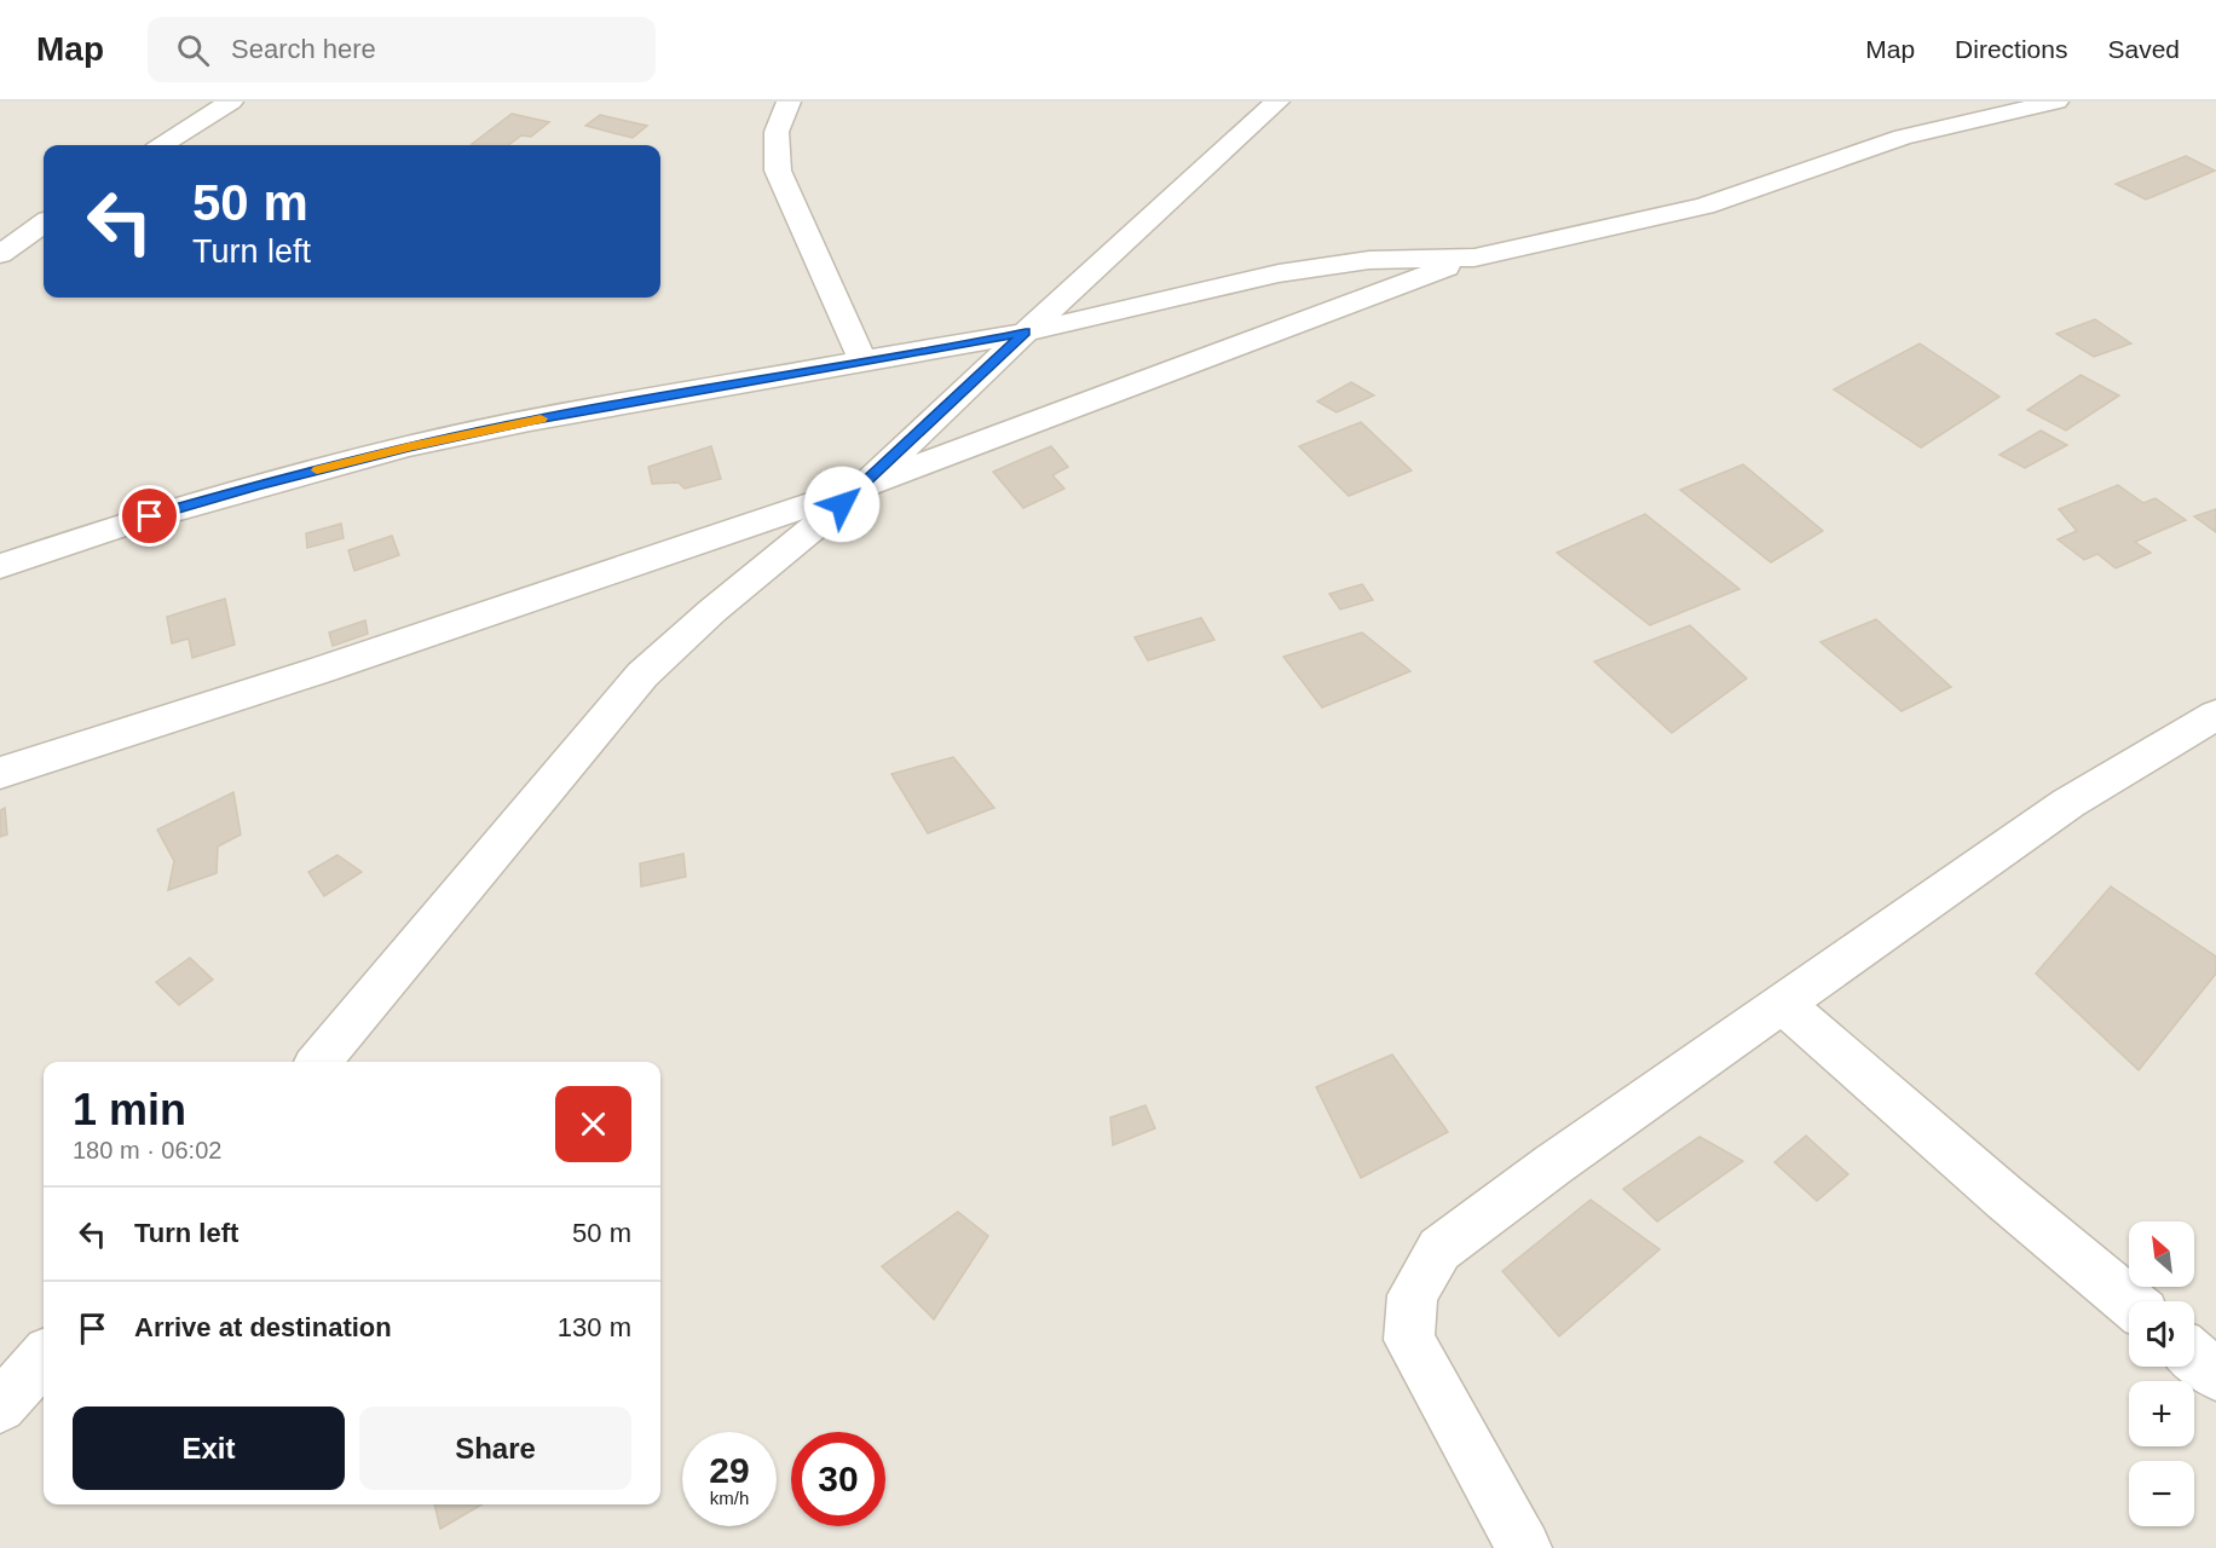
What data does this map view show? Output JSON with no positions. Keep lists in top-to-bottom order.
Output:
{
  "north": "top left",
  "page": {
    "header": "Map",
    "search": "Search here",
    "nav": ["Map", "Directions", "Saved"],
    "turn": ["50 m", "Turn left"],
    "heading": ["1 min", "180 m · 06:02"],
    "list": [
      {
        "name": "Turn left",
        "value": "50 m"
      },
      {
        "name": "Arrive at destination",
        "value": "130 m"
      }
    ],
    "map_buttons": ["+", "−"],
    "buttons": ["Exit", "Share"],
    "speed": "29 km/h",
    "limit": "30"
  }
}
